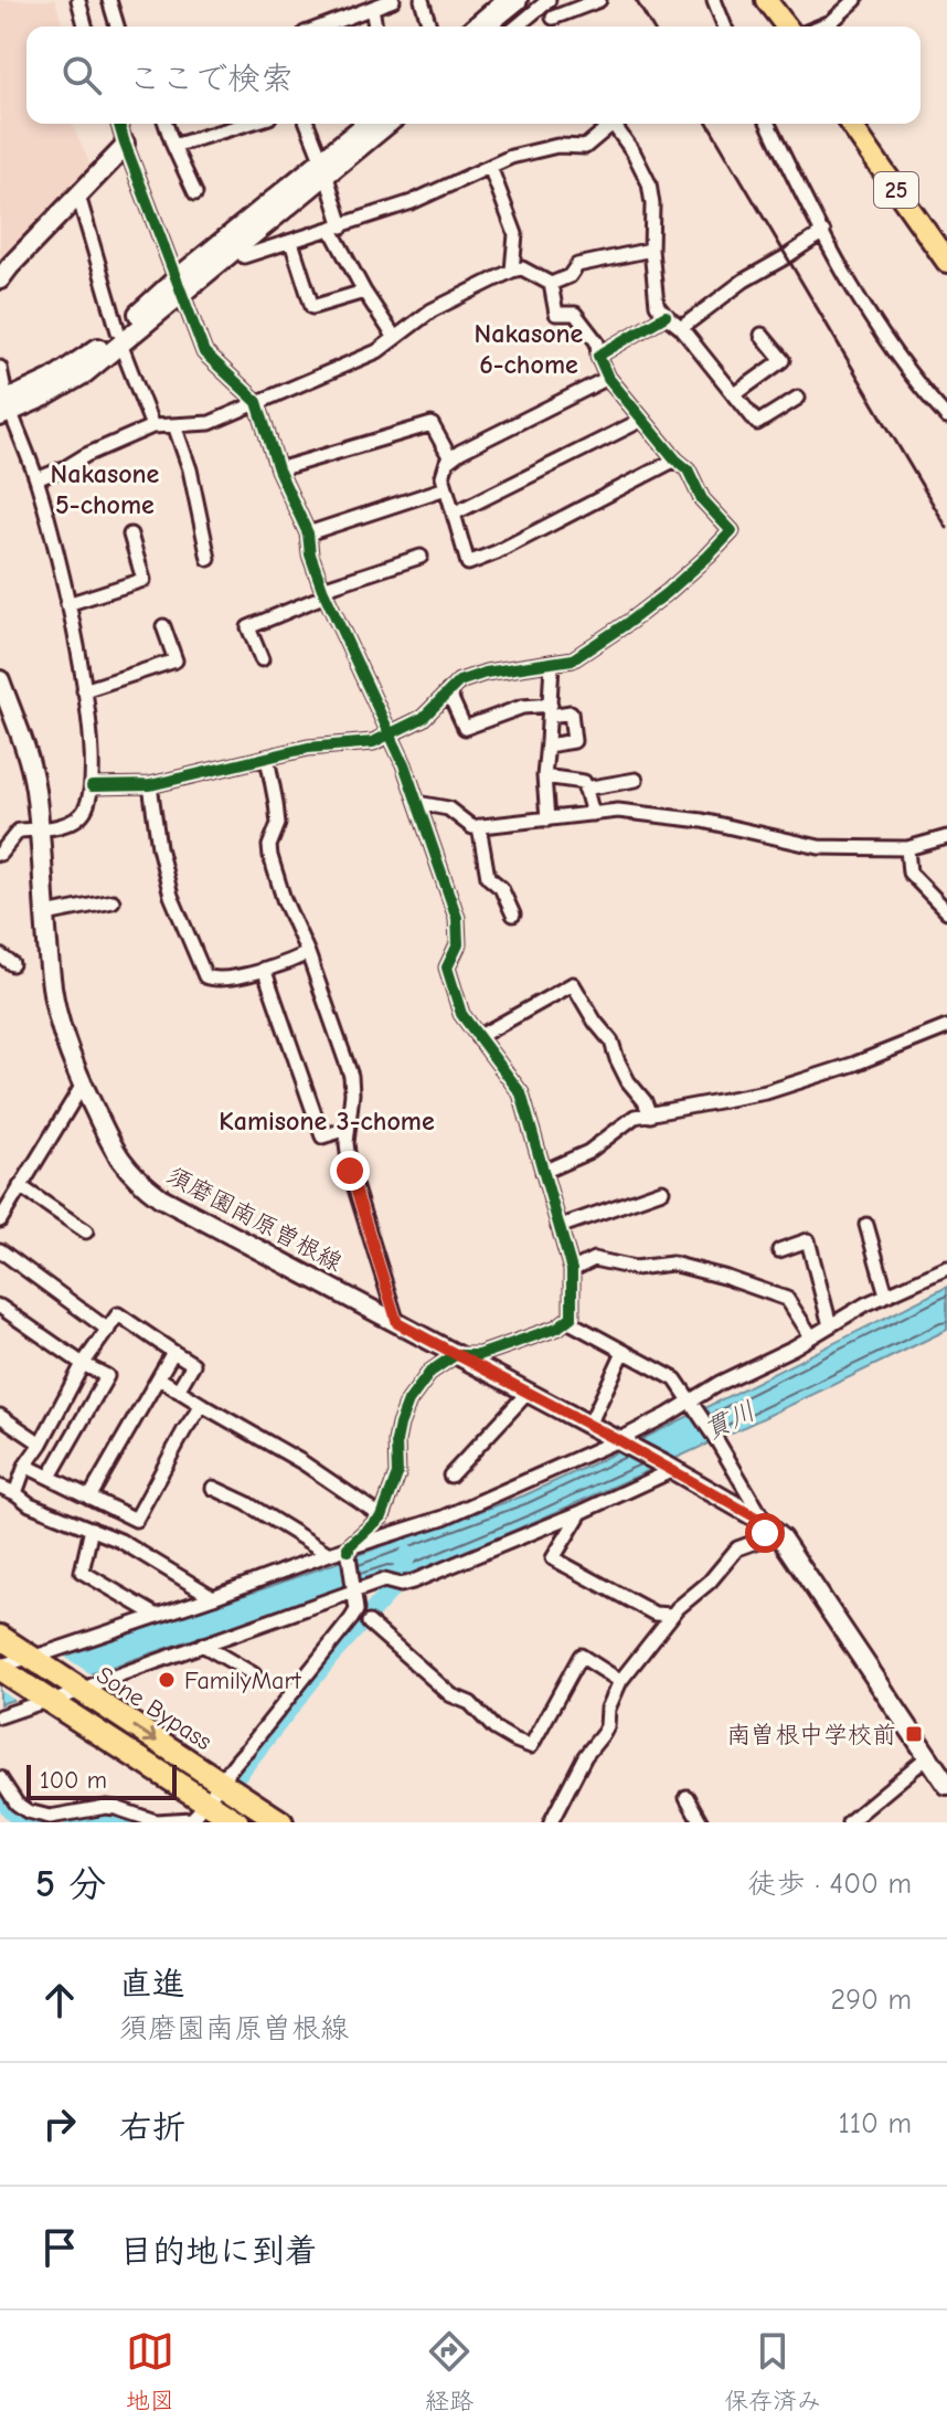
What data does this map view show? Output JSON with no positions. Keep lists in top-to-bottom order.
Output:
{
  "streets": {
    "highway": ["Sone Bypass"],
    "main road": ["25", "須磨園南原曽根線"]
  },
  "districts": ["Nakasone 6-chome", "Nakasone 5-chome", "Kamisone 3-chome"],
  "water": ["貫川"],
  "places": {
    "other": ["FamilyMart"],
    "transit": ["南曽根中学校前"]
  },
  "scale_bar": "100 m",
  "page": {
    "search": "ここで検索",
    "scale": "100 m",
    "heading": ["5 分", "徒歩 · 400 m"],
    "list": [
      ["直進", "須磨園南原曽根線", "290 m"],
      ["右折", "110 m"],
      "目的地に到着"
    ],
    "nav": ["地図", "経路", "保存済み"]
  }
}
